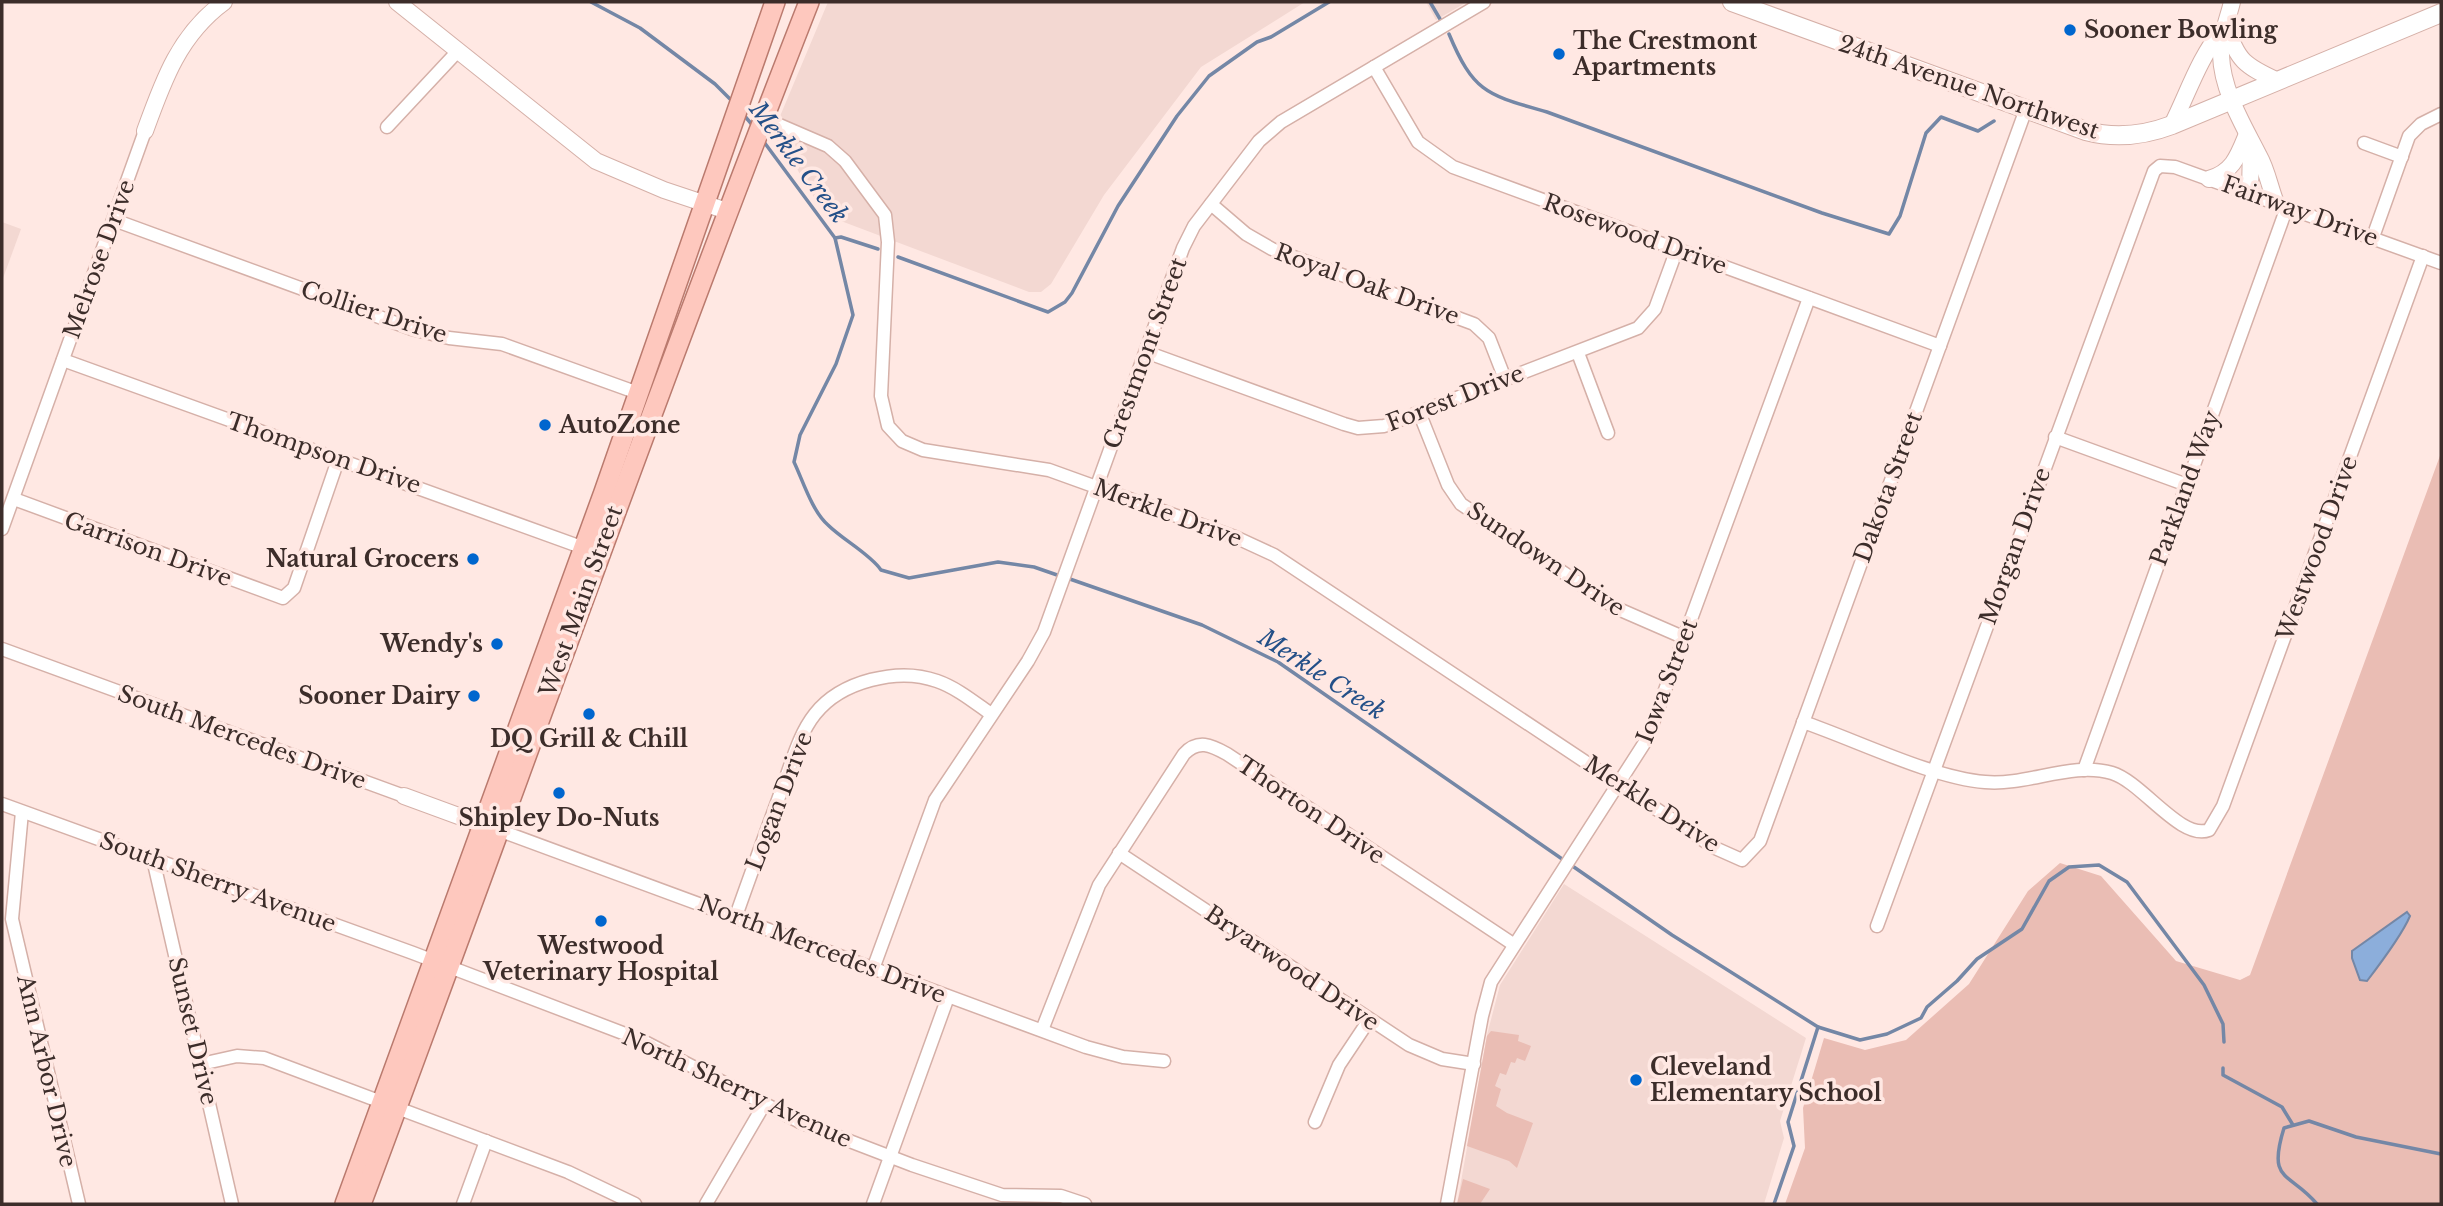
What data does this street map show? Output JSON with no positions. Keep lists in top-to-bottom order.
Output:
{
  "streets": {
    "main road": ["24th Avenue Northwest", "West Main Street"],
    "street": [
      "Fairway Drive",
      "Rosewood Drive",
      "Melrose Drive",
      "Royal Oak Drive",
      "Collier Drive",
      "Crestmont Street",
      "Forest Drive",
      "Thompson Drive",
      "Dakota Street",
      "Parkland Way",
      "Merkle Drive",
      "Morgan Drive",
      "Westwood Drive",
      "Garrison Drive",
      "Sundown Drive",
      "Iowa Street",
      "South Mercedes Drive",
      "Logan Drive",
      "Thorton Drive",
      "South Sherry Avenue",
      "North Mercedes Drive",
      "Bryarwood Drive",
      "Sunset Drive",
      "Ann Arbor Drive",
      "North Sherry Avenue"
    ]
  },
  "crossings": [
    ["24th Avenue Northwest", "Dakota Street"],
    ["Fairway Drive", "Parkland Way"],
    ["Fairway Drive", "Morgan Drive"],
    ["Fairway Drive", "Westwood Drive"],
    ["Rosewood Drive", "Crestmont Street"],
    ["Rosewood Drive", "Forest Drive"],
    ["Rosewood Drive", "Dakota Street"],
    ["Rosewood Drive", "Iowa Street"],
    ["Melrose Drive", "Collier Drive"],
    ["Melrose Drive", "Thompson Drive"],
    ["Melrose Drive", "Garrison Drive"],
    ["Royal Oak Drive", "Crestmont Street"],
    ["Royal Oak Drive", "Forest Drive"],
    ["Collier Drive", "West Main Street"],
    ["Crestmont Street", "Forest Drive"],
    ["Crestmont Street", "Merkle Drive"],
    ["Crestmont Street", "Logan Drive"],
    ["Crestmont Street", "North Mercedes Drive"],
    ["Forest Drive", "Sundown Drive"],
    ["Thompson Drive", "Garrison Drive"],
    ["Thompson Drive", "West Main Street"],
    ["Dakota Street", "Merkle Drive"],
    ["Parkland Way", "Westwood Drive"],
    ["Merkle Drive", "West Main Street"],
    ["Merkle Drive", "Iowa Street"],
    ["Sundown Drive", "Iowa Street"],
    ["West Main Street", "South Mercedes Drive"],
    ["West Main Street", "South Sherry Avenue"],
    ["West Main Street", "North Mercedes Drive"],
    ["West Main Street", "North Sherry Avenue"],
    ["Iowa Street", "Thorton Drive"],
    ["Iowa Street", "Bryarwood Drive"],
    ["South Mercedes Drive", "North Mercedes Drive"],
    ["Logan Drive", "North Mercedes Drive"],
    ["Thorton Drive", "Bryarwood Drive"],
    ["South Sherry Avenue", "Sunset Drive"],
    ["South Sherry Avenue", "Ann Arbor Drive"],
    ["South Sherry Avenue", "North Sherry Avenue"]
  ],
  "water": ["Merkle Creek"],
  "places": [
    "Sooner Bowling",
    "The Crestmont Apartments",
    "AutoZone",
    "Natural Grocers",
    "Wendy's",
    "Sooner Dairy",
    "DQ Grill & Chill",
    "Shipley Do-Nuts",
    "Westwood Veterinary Hospital",
    "Cleveland Elementary School"
  ]
}
